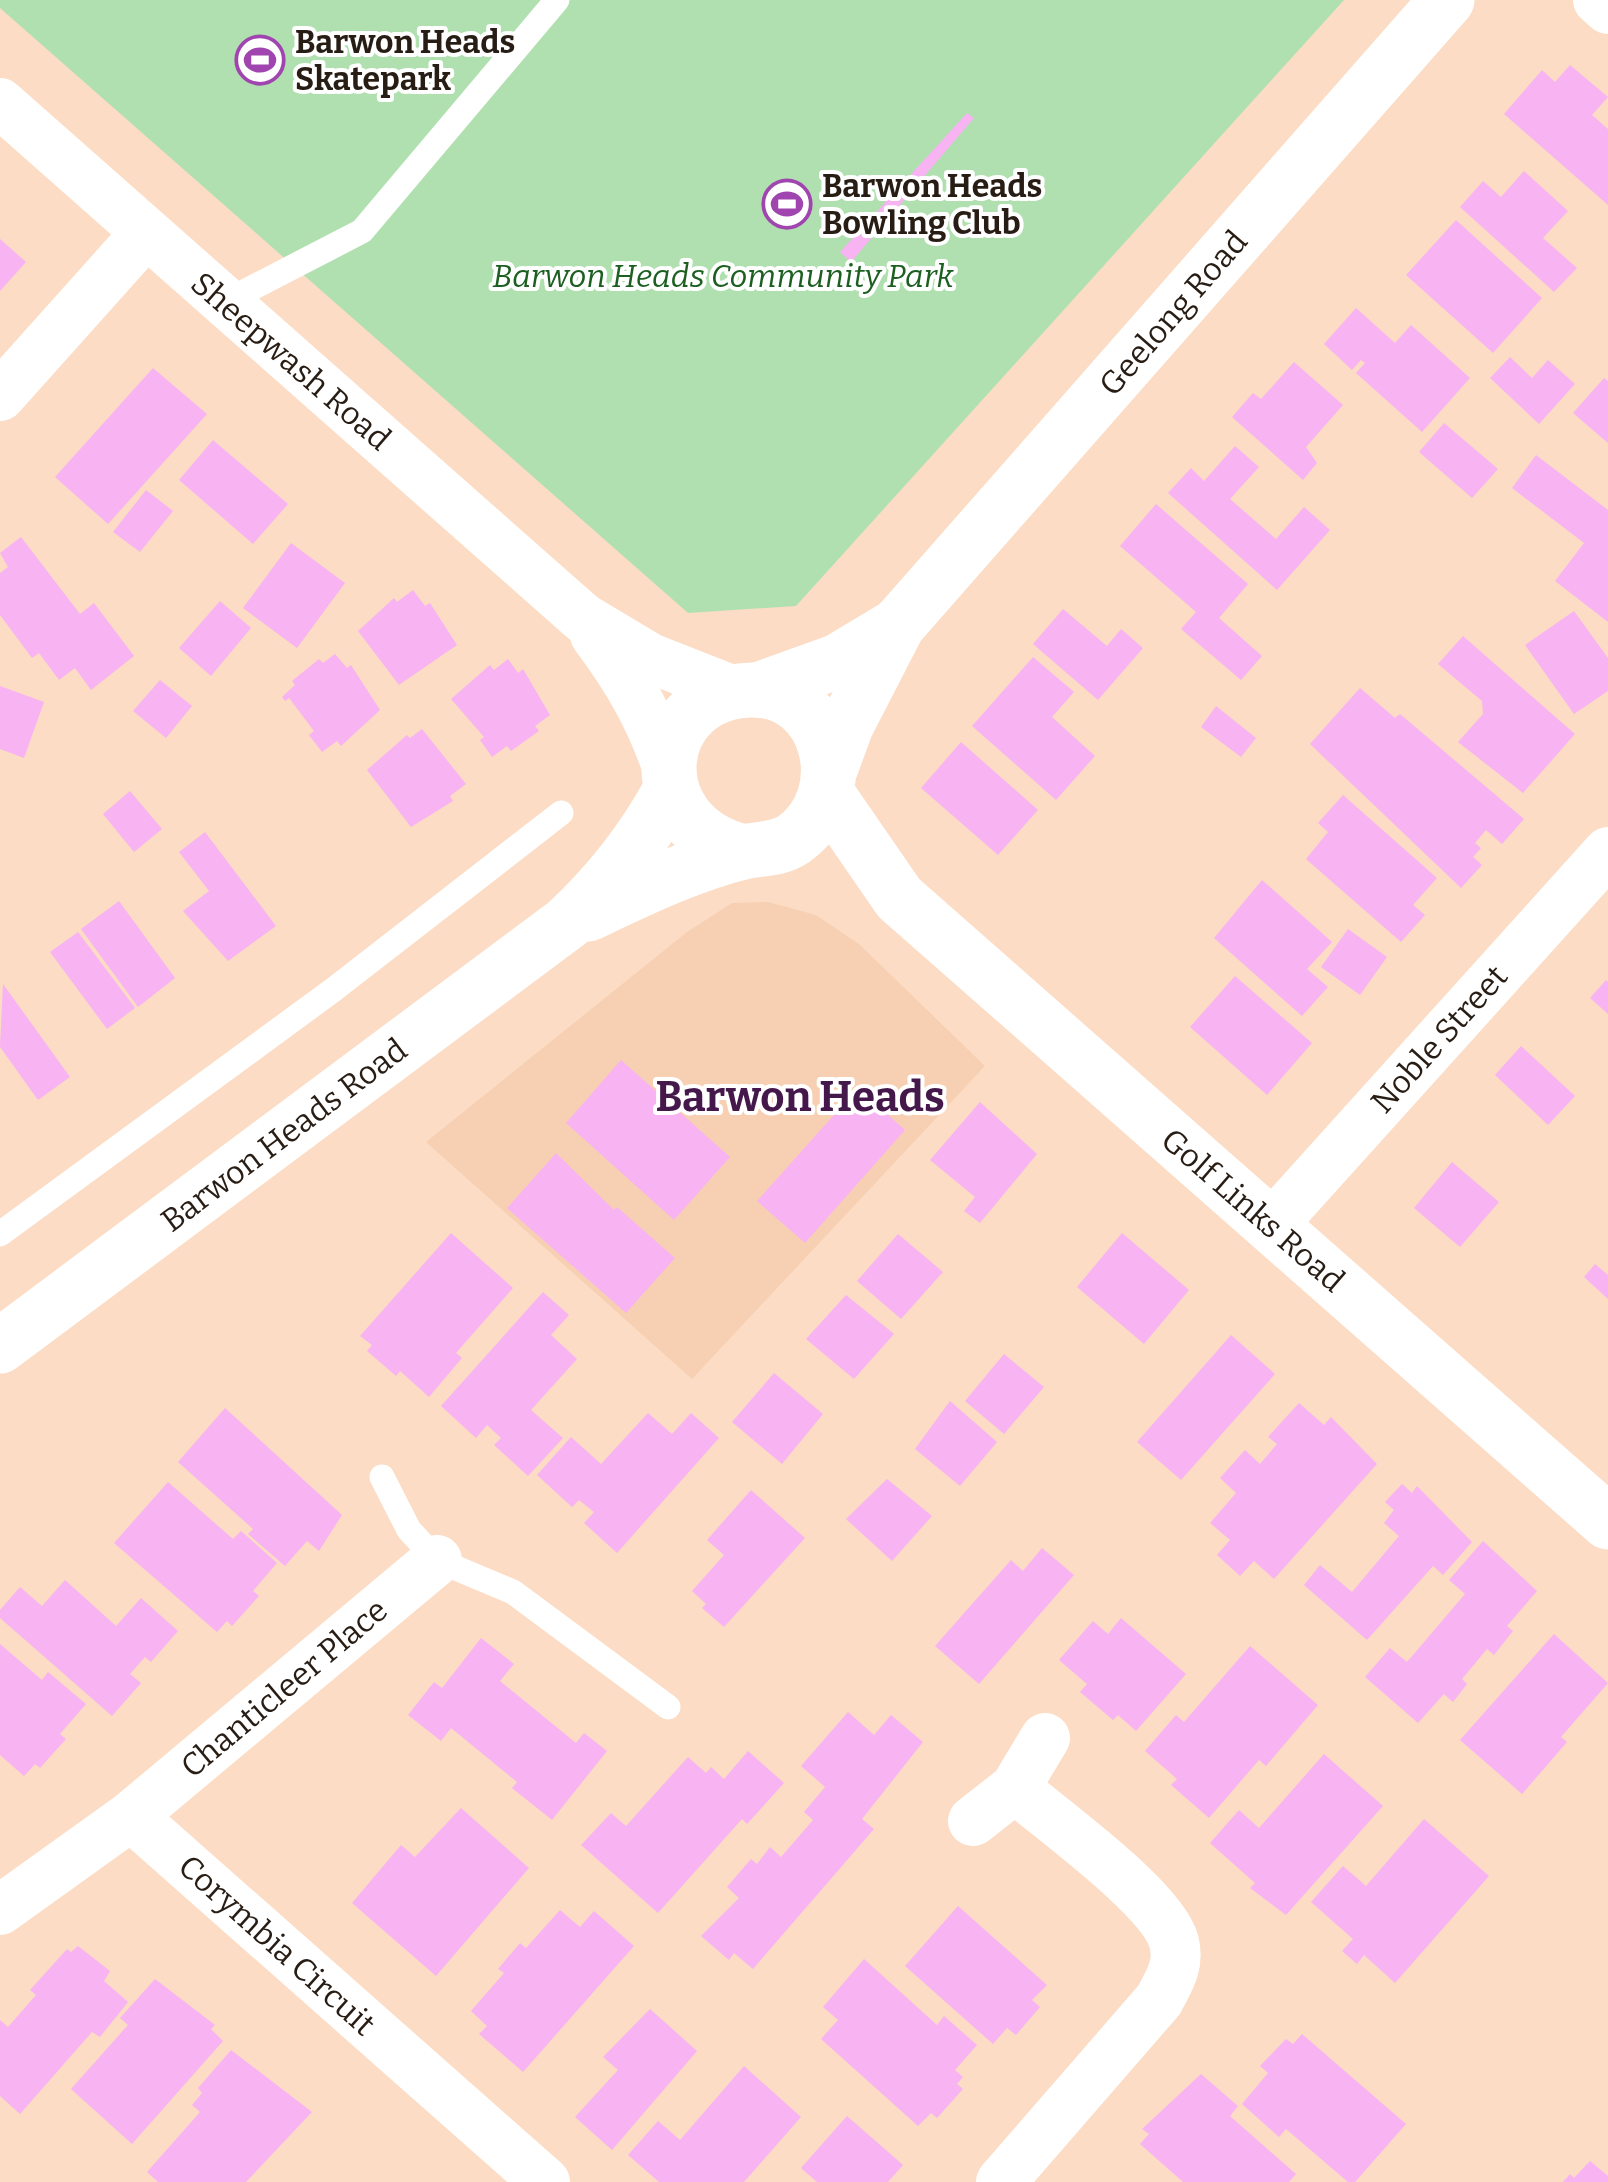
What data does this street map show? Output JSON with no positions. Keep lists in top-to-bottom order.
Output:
{
  "streets": {
    "main road": ["Geelong Road", "Barwon Heads Road", "Golf Links Road"],
    "street": [
      "Sheepwash Road",
      "Noble Street",
      "Chanticleer Place",
      "Corymbia Circuit"
    ]
  },
  "crossings": [
    ["Geelong Road", "Sheepwash Road"],
    ["Geelong Road", "Barwon Heads Road"],
    ["Geelong Road", "Golf Links Road"],
    ["Sheepwash Road", "Barwon Heads Road"],
    ["Sheepwash Road", "Golf Links Road"],
    ["Noble Street", "Golf Links Road"],
    ["Barwon Heads Road", "Golf Links Road"],
    ["Chanticleer Place", "Corymbia Circuit"]
  ],
  "districts": ["Barwon Heads"],
  "parks": ["Barwon Heads Community Park"],
  "places": {
    "sports": ["Barwon Heads Skatepark", "Barwon Heads Bowling Club"]
  }
}
